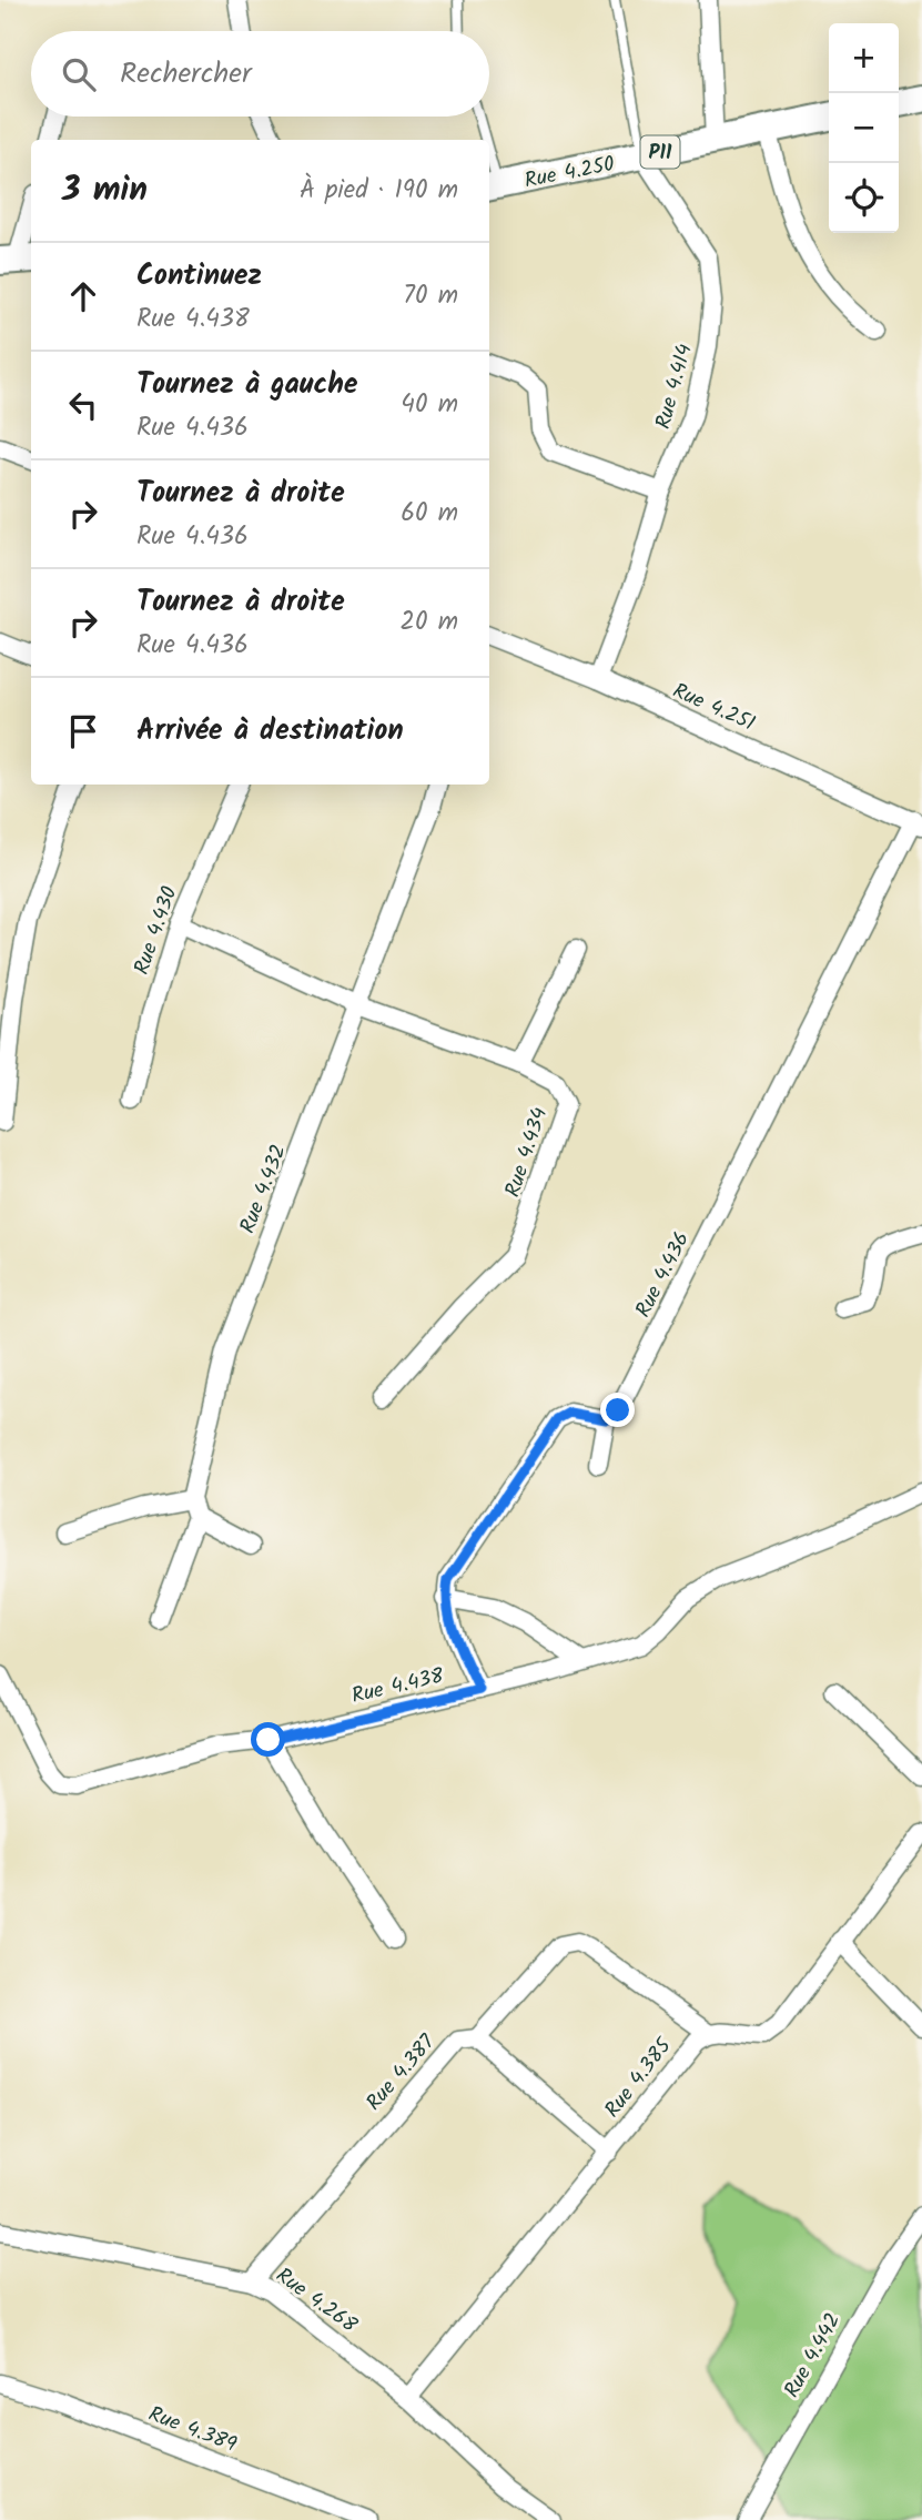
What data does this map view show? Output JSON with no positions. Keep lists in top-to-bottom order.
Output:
{
  "streets": {
    "main road": ["P11", "Rue 4.250"],
    "street": [
      "Rue 4.414",
      "Rue 4.251",
      "Rue 4.430",
      "Rue 4.434",
      "Rue 4.432",
      "Rue 4.436",
      "Rue 4.438",
      "Rue 4.387",
      "Rue 4.385",
      "Rue 4.268",
      "Rue 4.442",
      "Rue 4.389"
    ]
  },
  "crossings": [
    ["Rue 4.250", "Rue 4.414"],
    ["Rue 4.414", "Rue 4.251"],
    ["Rue 4.251", "Rue 4.436"],
    ["Rue 4.430", "Rue 4.434"],
    ["Rue 4.434", "Rue 4.432"],
    ["Rue 4.387", "Rue 4.268"],
    ["Rue 4.385", "Rue 4.268"]
  ],
  "page": {
    "map_buttons": ["+", "−"],
    "search": "Rechercher",
    "heading": ["3 min", "À pied · 190 m"],
    "list": [
      ["Continuez", "Rue 4.438", "70 m"],
      ["Tournez à gauche", "Rue 4.436", "40 m"],
      ["Tournez à droite", "Rue 4.436", "60 m"],
      ["Tournez à droite", "Rue 4.436", "20 m"],
      "Arrivée à destination"
    ]
  }
}
